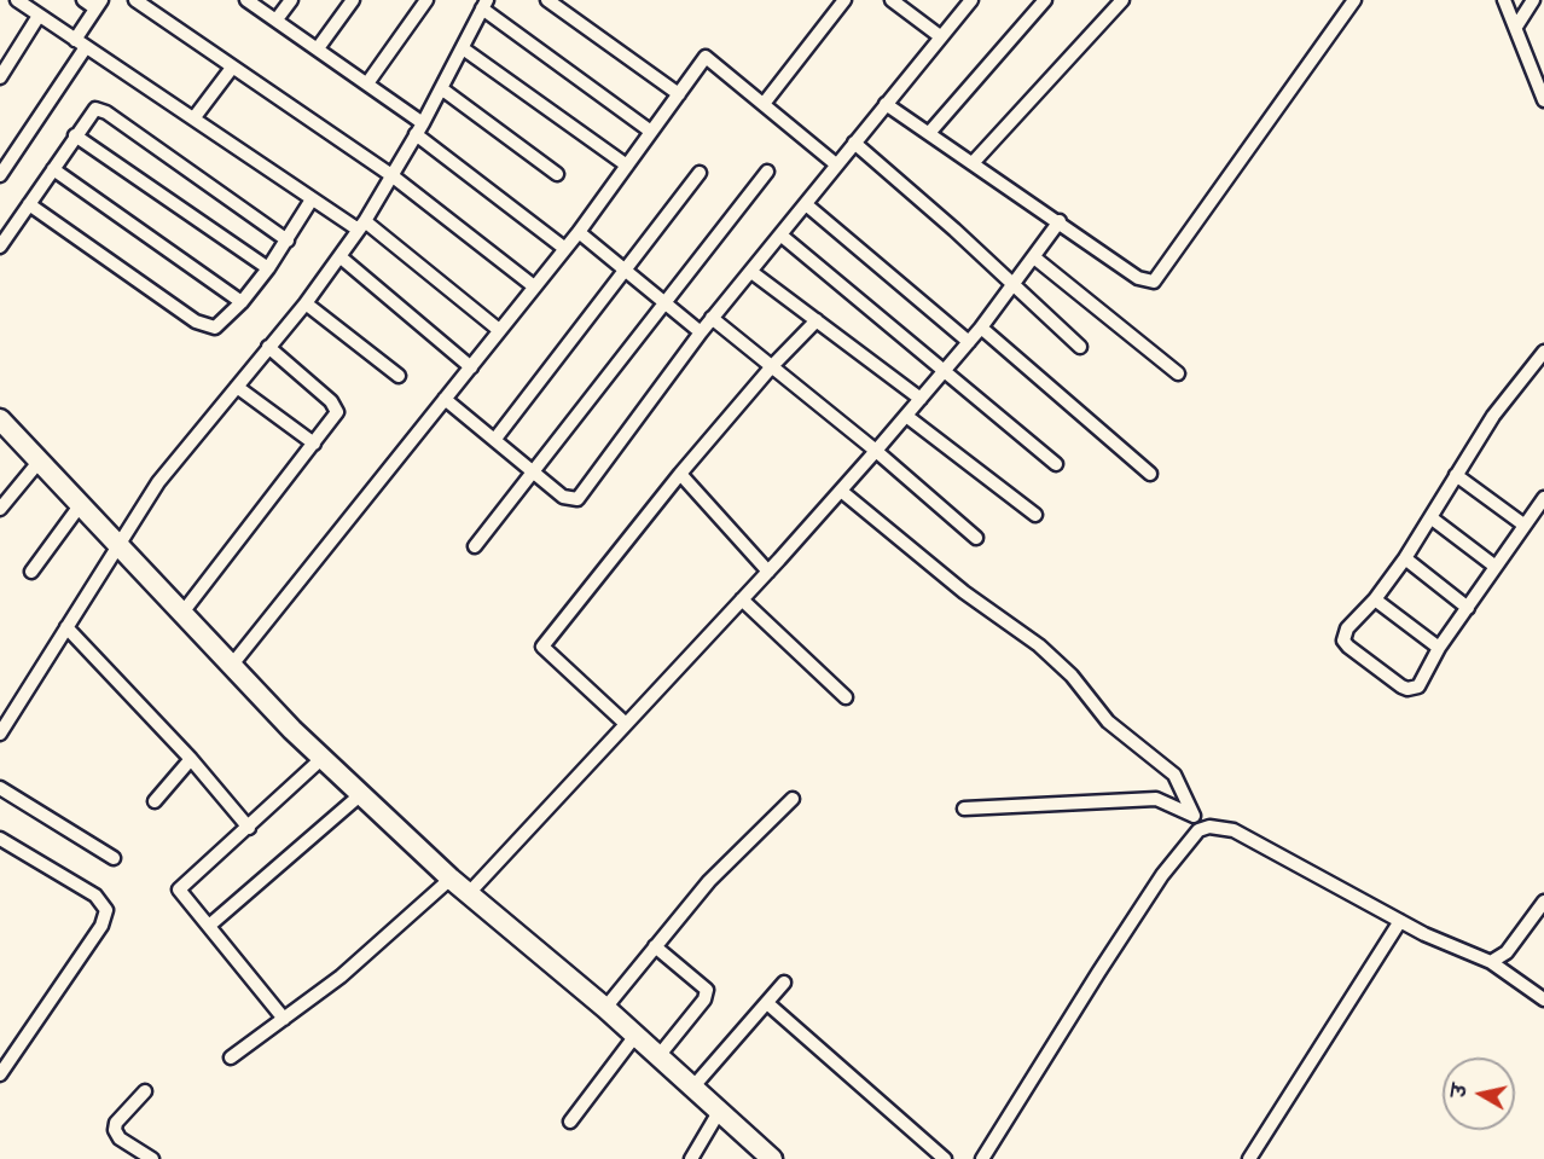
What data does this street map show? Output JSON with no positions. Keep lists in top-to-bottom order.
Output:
{
  "north": "left"
}
